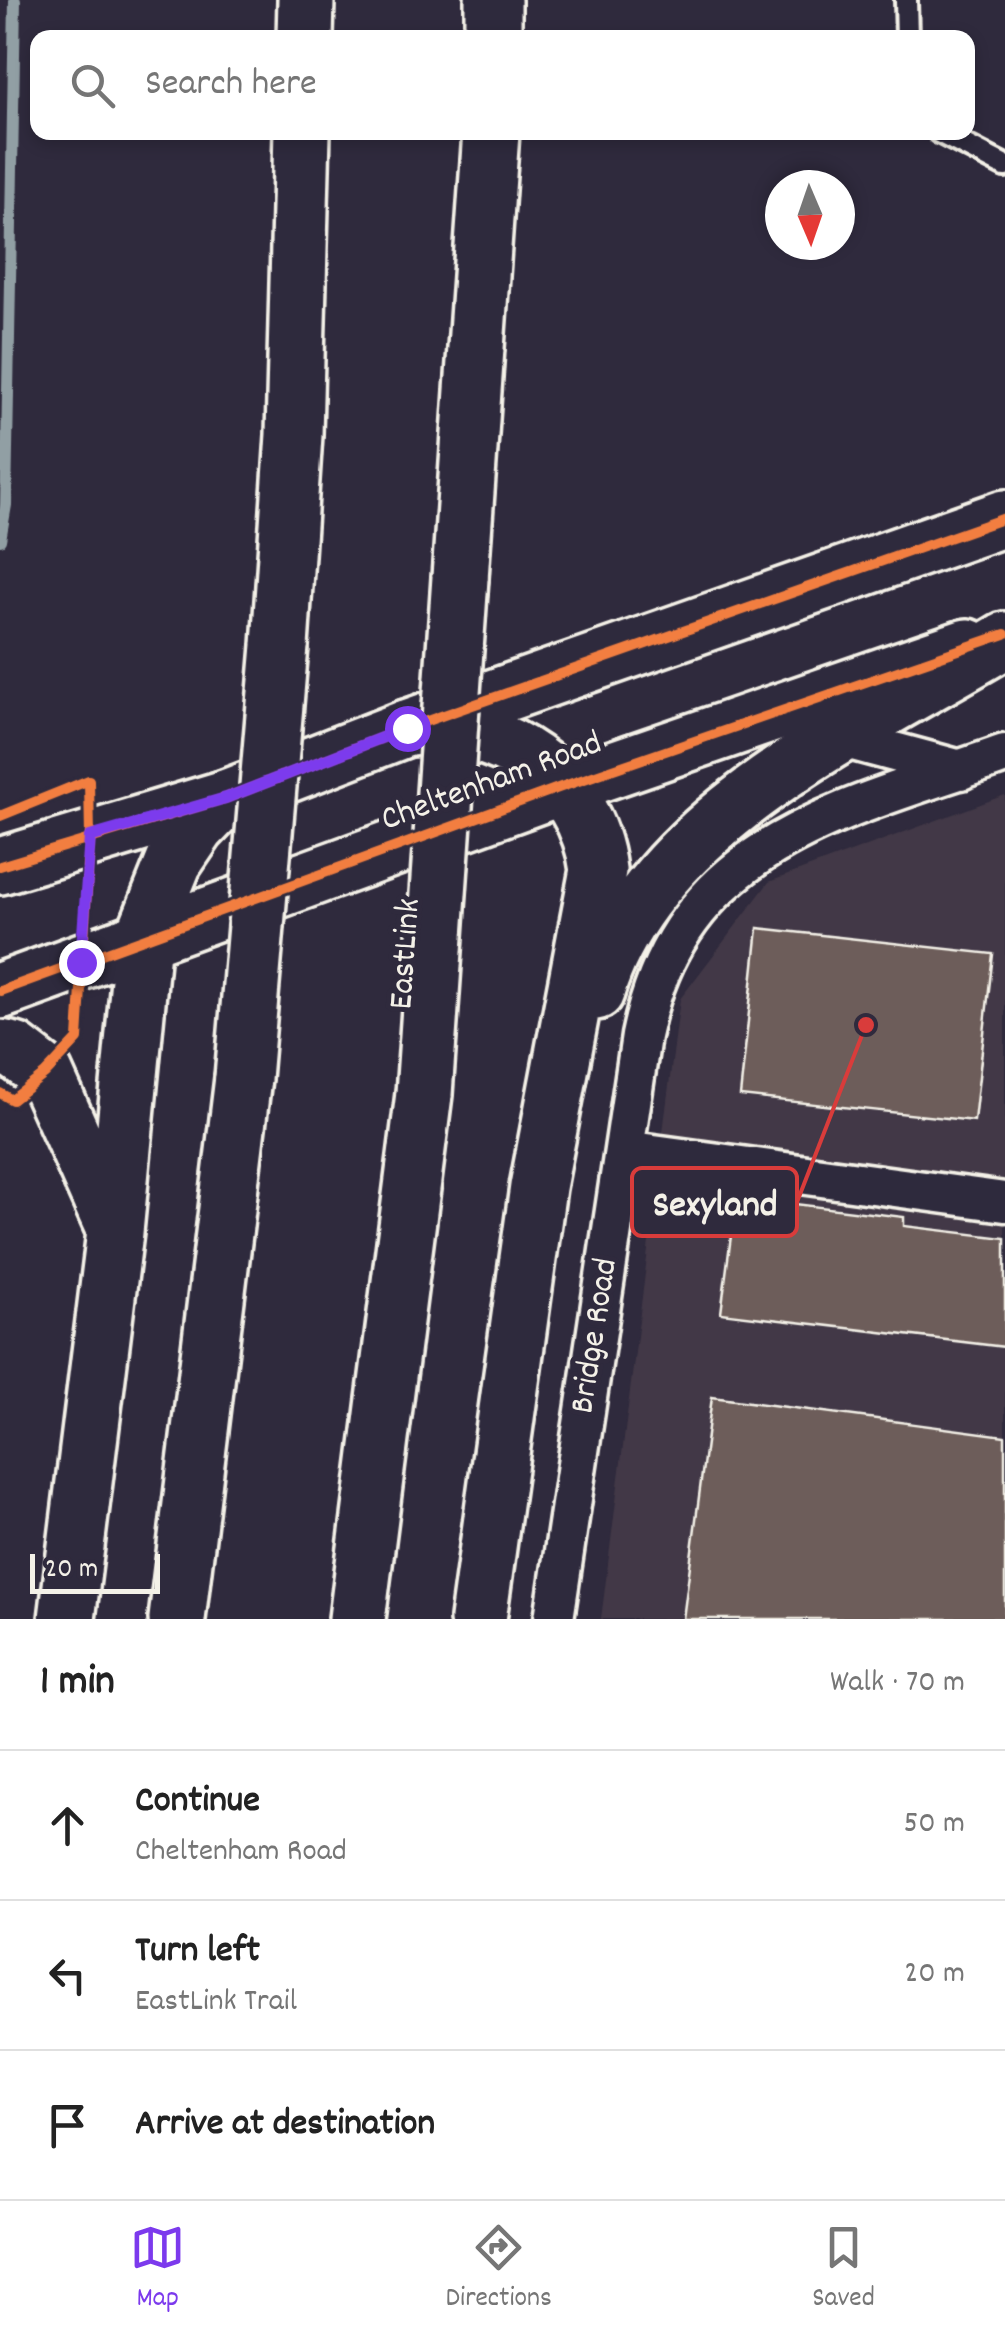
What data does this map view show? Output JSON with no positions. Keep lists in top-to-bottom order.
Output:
{
  "streets": {
    "main road": ["Cheltenham Road", "EastLink"],
    "street": ["Bridge Road"]
  },
  "places": ["Sexyland"],
  "scale_bar": "20 m",
  "north": "bottom",
  "page": {
    "search": "Search here",
    "scale": "20 m",
    "heading": ["1 min", "Walk · 70 m"],
    "list": [
      ["Continue", "Cheltenham Road", "50 m"],
      ["Turn left", "EastLink Trail", "20 m"],
      "Arrive at destination"
    ],
    "nav": ["Map", "Directions", "Saved"]
  }
}
